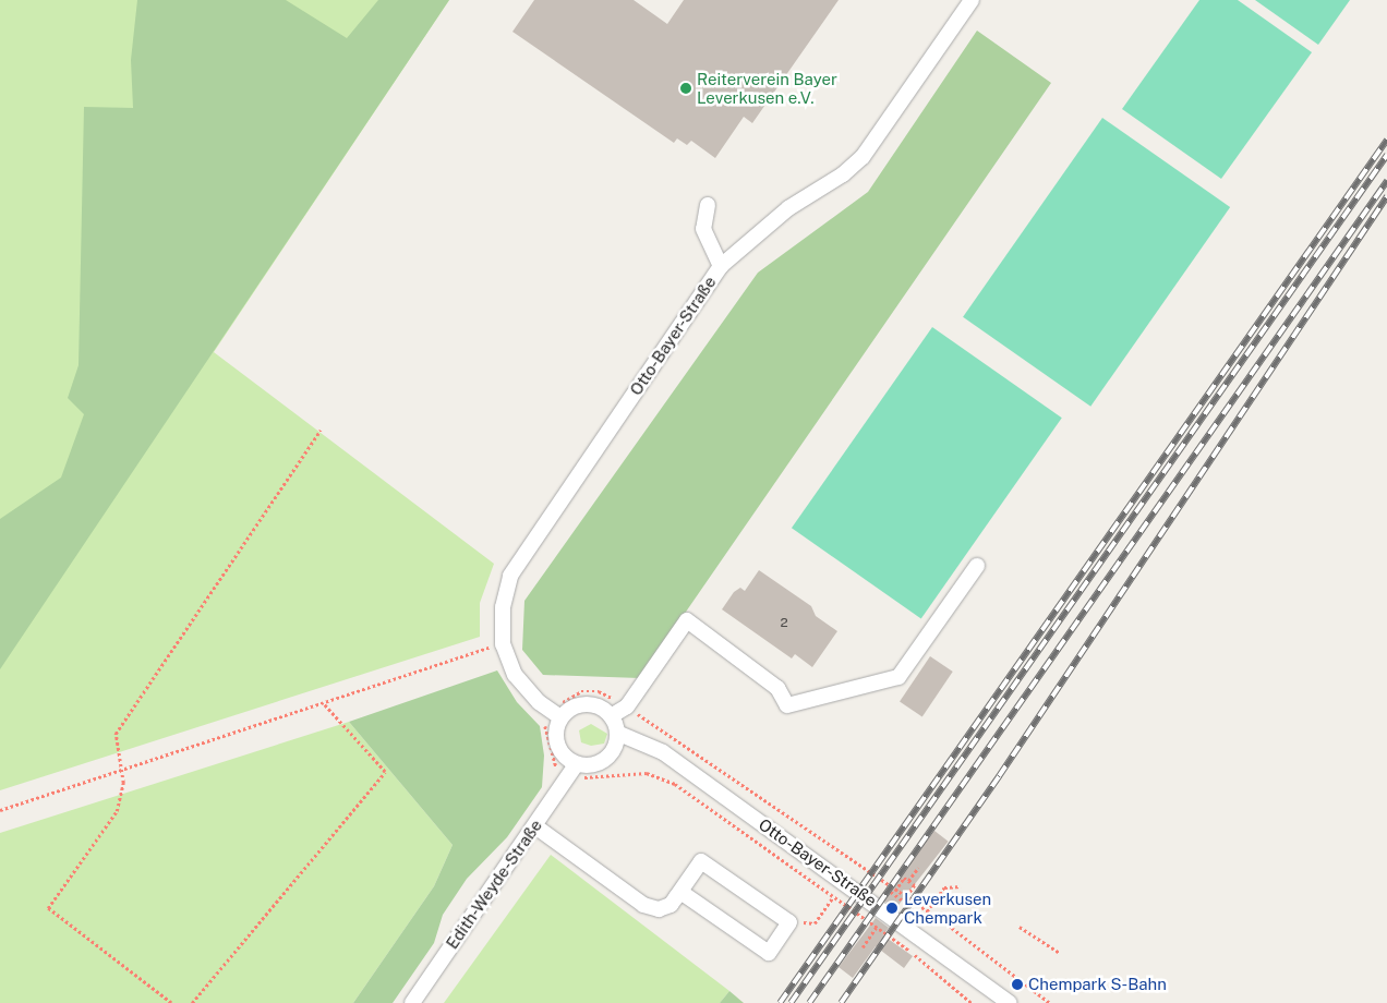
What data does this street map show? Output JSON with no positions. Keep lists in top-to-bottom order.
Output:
{
  "streets": {
    "street": ["Otto-Bayer-Straße", "Edith-Weyde-Straße"]
  },
  "crossings": [
    ["Otto-Bayer-Straße", "Edith-Weyde-Straße"]
  ],
  "places": ["Reiterverein Bayer Leverkusen e.V.", "Leverkusen Chempark", "Chempark S-Bahn"],
  "house_numbers": ["2"]
}
